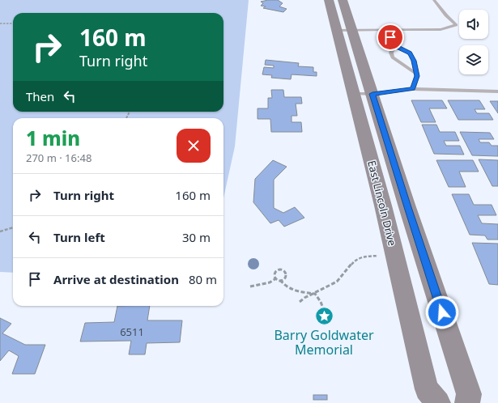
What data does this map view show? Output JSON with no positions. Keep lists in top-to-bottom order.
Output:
{
  "streets": {
    "main road": ["East Lincoln Drive"]
  },
  "places": {
    "place": ["Barry Goldwater Memorial"]
  },
  "house_numbers": ["6511"],
  "page": {
    "turn": ["160 m", "Turn right"],
    "then": "Then",
    "heading": ["1 min", "270 m · 16:48"],
    "list": [
      {
        "name": "Turn right",
        "value": "160 m"
      },
      {
        "name": "Turn left",
        "value": "30 m"
      },
      {
        "name": "Arrive at destination",
        "value": "80 m"
      }
    ]
  }
}
